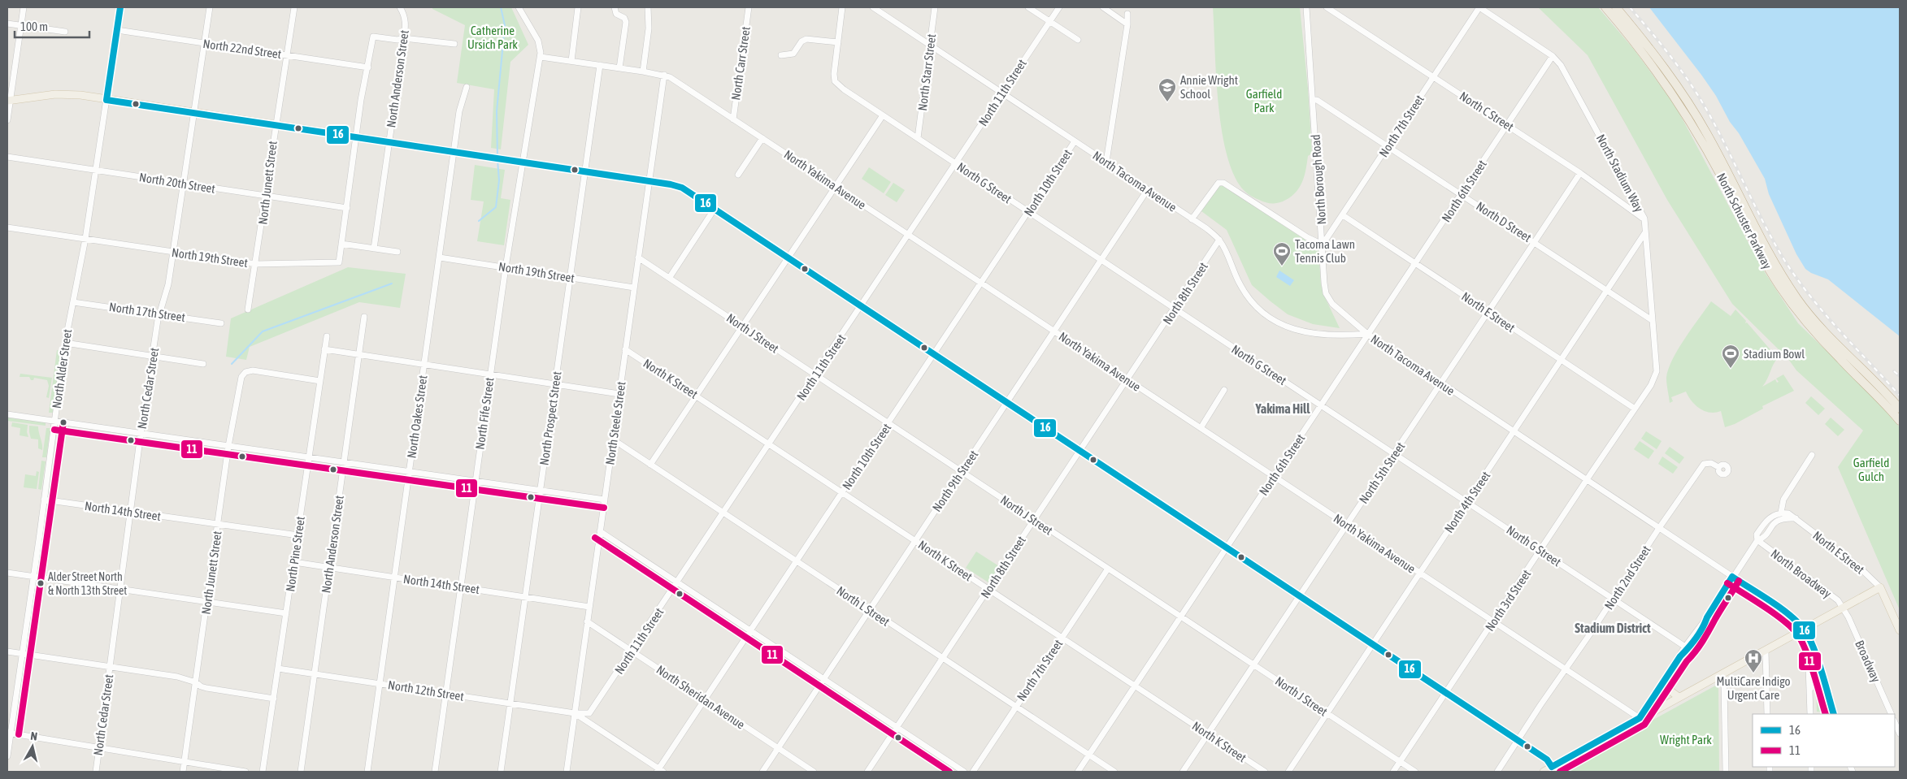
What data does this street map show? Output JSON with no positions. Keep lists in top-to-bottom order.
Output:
{
  "streets": {
    "highway": ["North Schuster Parkway"],
    "street": [
      "North 22nd Street",
      "North Carr Street",
      "North Starr Street",
      "North Anderson Street",
      "North 11th Street",
      "North C Street",
      "North 7th Street",
      "North Stadium Way",
      "North Yakima Avenue",
      "North Borough Road",
      "North Tacoma Avenue",
      "North 20th Street",
      "North Junett Street",
      "North G Street",
      "North 10th Street",
      "North 6th Street",
      "North D Street",
      "North 19th Street",
      "North 8th Street",
      "North 17th Street",
      "North E Street",
      "North J Street",
      "North Alder Street",
      "North K Street",
      "North Cedar Street",
      "North Fife Street",
      "North Oakes Street",
      "North Prospect Street",
      "North Steele Street",
      "North 5th Street",
      "North 9th Street",
      "North 4th Street",
      "North 14th Street",
      "North Pine Street",
      "North Broadway",
      "North 2nd Street",
      "North 3rd Street",
      "North L Street",
      "Broadway",
      "North 12th Street",
      "North Sheridan Avenue"
    ]
  },
  "crossings": [
    ["North 22nd Street", "North Junett Street"],
    ["North 22nd Street", "North Alder Street"],
    ["North 22nd Street", "North Cedar Street"],
    ["North Carr Street", "North Yakima Avenue"],
    ["North Starr Street", "North Tacoma Avenue"],
    ["North Starr Street", "North G Street"],
    ["North Anderson Street", "North 14th Street"],
    ["North Anderson Street", "North 12th Street"],
    ["North 11th Street", "North Yakima Avenue"],
    ["North 11th Street", "North Tacoma Avenue"],
    ["North 11th Street", "North G Street"],
    ["North 11th Street", "North J Street"],
    ["North 11th Street", "North K Street"],
    ["North 11th Street", "North Steele Street"],
    ["North 11th Street", "North L Street"],
    ["North 11th Street", "North 12th Street"],
    ["North 11th Street", "North Sheridan Avenue"],
    ["North C Street", "North 7th Street"],
    ["North C Street", "North Stadium Way"],
    ["North C Street", "North 6th Street"],
    ["North C Street", "North 5th Street"],
    ["North 7th Street", "North Stadium Way"],
    ["North 7th Street", "North Borough Road"],
    ["North 7th Street", "North D Street"],
    ["North 7th Street", "North E Street"],
    ["North 7th Street", "North J Street"],
    ["North 7th Street", "North K Street"],
    ["North 7th Street", "North L Street"],
    ["North Stadium Way", "North 6th Street"],
    ["North Stadium Way", "North D Street"],
    ["North Stadium Way", "North E Street"],
    ["North Stadium Way", "North 4th Street"],
    ["North Stadium Way", "North 3rd Street"],
    ["North Yakima Avenue", "North 10th Street"],
    ["North Yakima Avenue", "North 6th Street"],
    ["North Yakima Avenue", "North 8th Street"],
    ["North Yakima Avenue", "North Fife Street"],
    ["North Yakima Avenue", "North Prospect Street"],
    ["North Yakima Avenue", "North Steele Street"],
    ["North Yakima Avenue", "North 5th Street"],
    ["North Yakima Avenue", "North 9th Street"],
    ["North Yakima Avenue", "North 4th Street"],
    ["North Yakima Avenue", "North 2nd Street"],
    ["North Yakima Avenue", "North 3rd Street"],
    ["North Borough Road", "North Tacoma Avenue"],
    ["North Borough Road", "North 6th Street"],
    ["North Borough Road", "North D Street"],
    ["North Tacoma Avenue", "North 10th Street"],
    ["North Tacoma Avenue", "North 6th Street"],
    ["North Tacoma Avenue", "North 8th Street"],
    ["North Tacoma Avenue", "North 5th Street"],
    ["North Tacoma Avenue", "North 9th Street"],
    ["North Tacoma Avenue", "North 4th Street"],
    ["North Tacoma Avenue", "North 2nd Street"],
    ["North Tacoma Avenue", "North 3rd Street"],
    ["North 20th Street", "North Junett Street"],
    ["North 20th Street", "North Alder Street"],
    ["North 20th Street", "North Cedar Street"],
    ["North Junett Street", "North 19th Street"],
    ["North Junett Street", "North 14th Street"],
    ["North Junett Street", "North Pine Street"],
    ["North G Street", "North 10th Street"],
    ["North G Street", "North 6th Street"],
    ["North G Street", "North 8th Street"],
    ["North G Street", "North 5th Street"],
    ["North G Street", "North 9th Street"],
    ["North G Street", "North 4th Street"],
    ["North G Street", "North 2nd Street"],
    ["North G Street", "North 3rd Street"],
    ["North 10th Street", "North J Street"],
    ["North 10th Street", "North K Street"],
    ["North 10th Street", "North L Street"],
    ["North 10th Street", "North Sheridan Avenue"],
    ["North 6th Street", "North D Street"],
    ["North 6th Street", "North E Street"],
    ["North 6th Street", "North J Street"],
    ["North 6th Street", "North K Street"],
    ["North 6th Street", "North L Street"],
    ["North D Street", "North 5th Street"],
    ["North D Street", "North 4th Street"],
    ["North 19th Street", "North Alder Street"],
    ["North 19th Street", "North Cedar Street"],
    ["North 19th Street", "North Fife Street"],
    ["North 19th Street", "North Oakes Street"],
    ["North 19th Street", "North Prospect Street"],
    ["North 19th Street", "North Steele Street"],
    ["North 8th Street", "North J Street"],
    ["North 8th Street", "North K Street"],
    ["North 8th Street", "North L Street"],
    ["North 17th Street", "North Alder Street"],
    ["North 17th Street", "North Cedar Street"],
    ["North E Street", "North 5th Street"],
    ["North E Street", "North 4th Street"],
    ["North E Street", "North 3rd Street"],
    ["North J Street", "North Steele Street"],
    ["North J Street", "North 5th Street"],
    ["North J Street", "North 9th Street"],
    ["North J Street", "North 4th Street"],
    ["North J Street", "North 3rd Street"],
    ["North Alder Street", "North 14th Street"],
    ["North K Street", "North Steele Street"],
    ["North K Street", "North 5th Street"],
    ["North K Street", "North 9th Street"],
    ["North Cedar Street", "North 14th Street"],
    ["North Fife Street", "North 14th Street"],
    ["North Fife Street", "North 12th Street"],
    ["North Oakes Street", "North 14th Street"],
    ["North Oakes Street", "North 12th Street"],
    ["North Prospect Street", "North 14th Street"],
    ["North Prospect Street", "North 12th Street"],
    ["North Steele Street", "North 14th Street"],
    ["North Steele Street", "North L Street"],
    ["North Steele Street", "North 12th Street"],
    ["North Steele Street", "North Sheridan Avenue"],
    ["North 9th Street", "North L Street"],
    ["North 9th Street", "North Sheridan Avenue"],
    ["North 14th Street", "North Pine Street"],
    ["North Pine Street", "North 12th Street"],
    ["North Broadway", "Broadway"]
  ],
  "districts": ["Yakima Hill", "Stadium District"],
  "parks": [
    "Catherine Ursich Park",
    "Garfield Park",
    "Garfield Gulch",
    "Wright Park"
  ],
  "places": {
    "school or university": ["Annie Wright School"],
    "sports": ["Tacoma Lawn Tennis Club", "Stadium Bowl"],
    "other": ["Alder Street North & North 13th Street"],
    "hospital": ["MultiCare Indigo Urgent Care"]
  },
  "lines": ["transit line 16", "transit line 11"],
  "legend": ["16", "11"],
  "scale_bar": "100 m",
  "north": "top"
}
